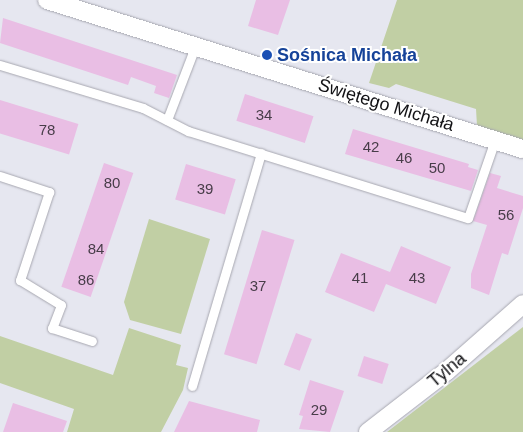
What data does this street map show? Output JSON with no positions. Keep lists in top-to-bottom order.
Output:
{
  "streets": {
    "street": ["Świętego Michała", "Tylna"]
  },
  "places": ["Sośnica Michała"],
  "house_numbers": [
    "34",
    "78",
    "42",
    "46",
    "50",
    "80",
    "39",
    "56",
    "84",
    "41",
    "43",
    "86",
    "37",
    "29"
  ]
}
